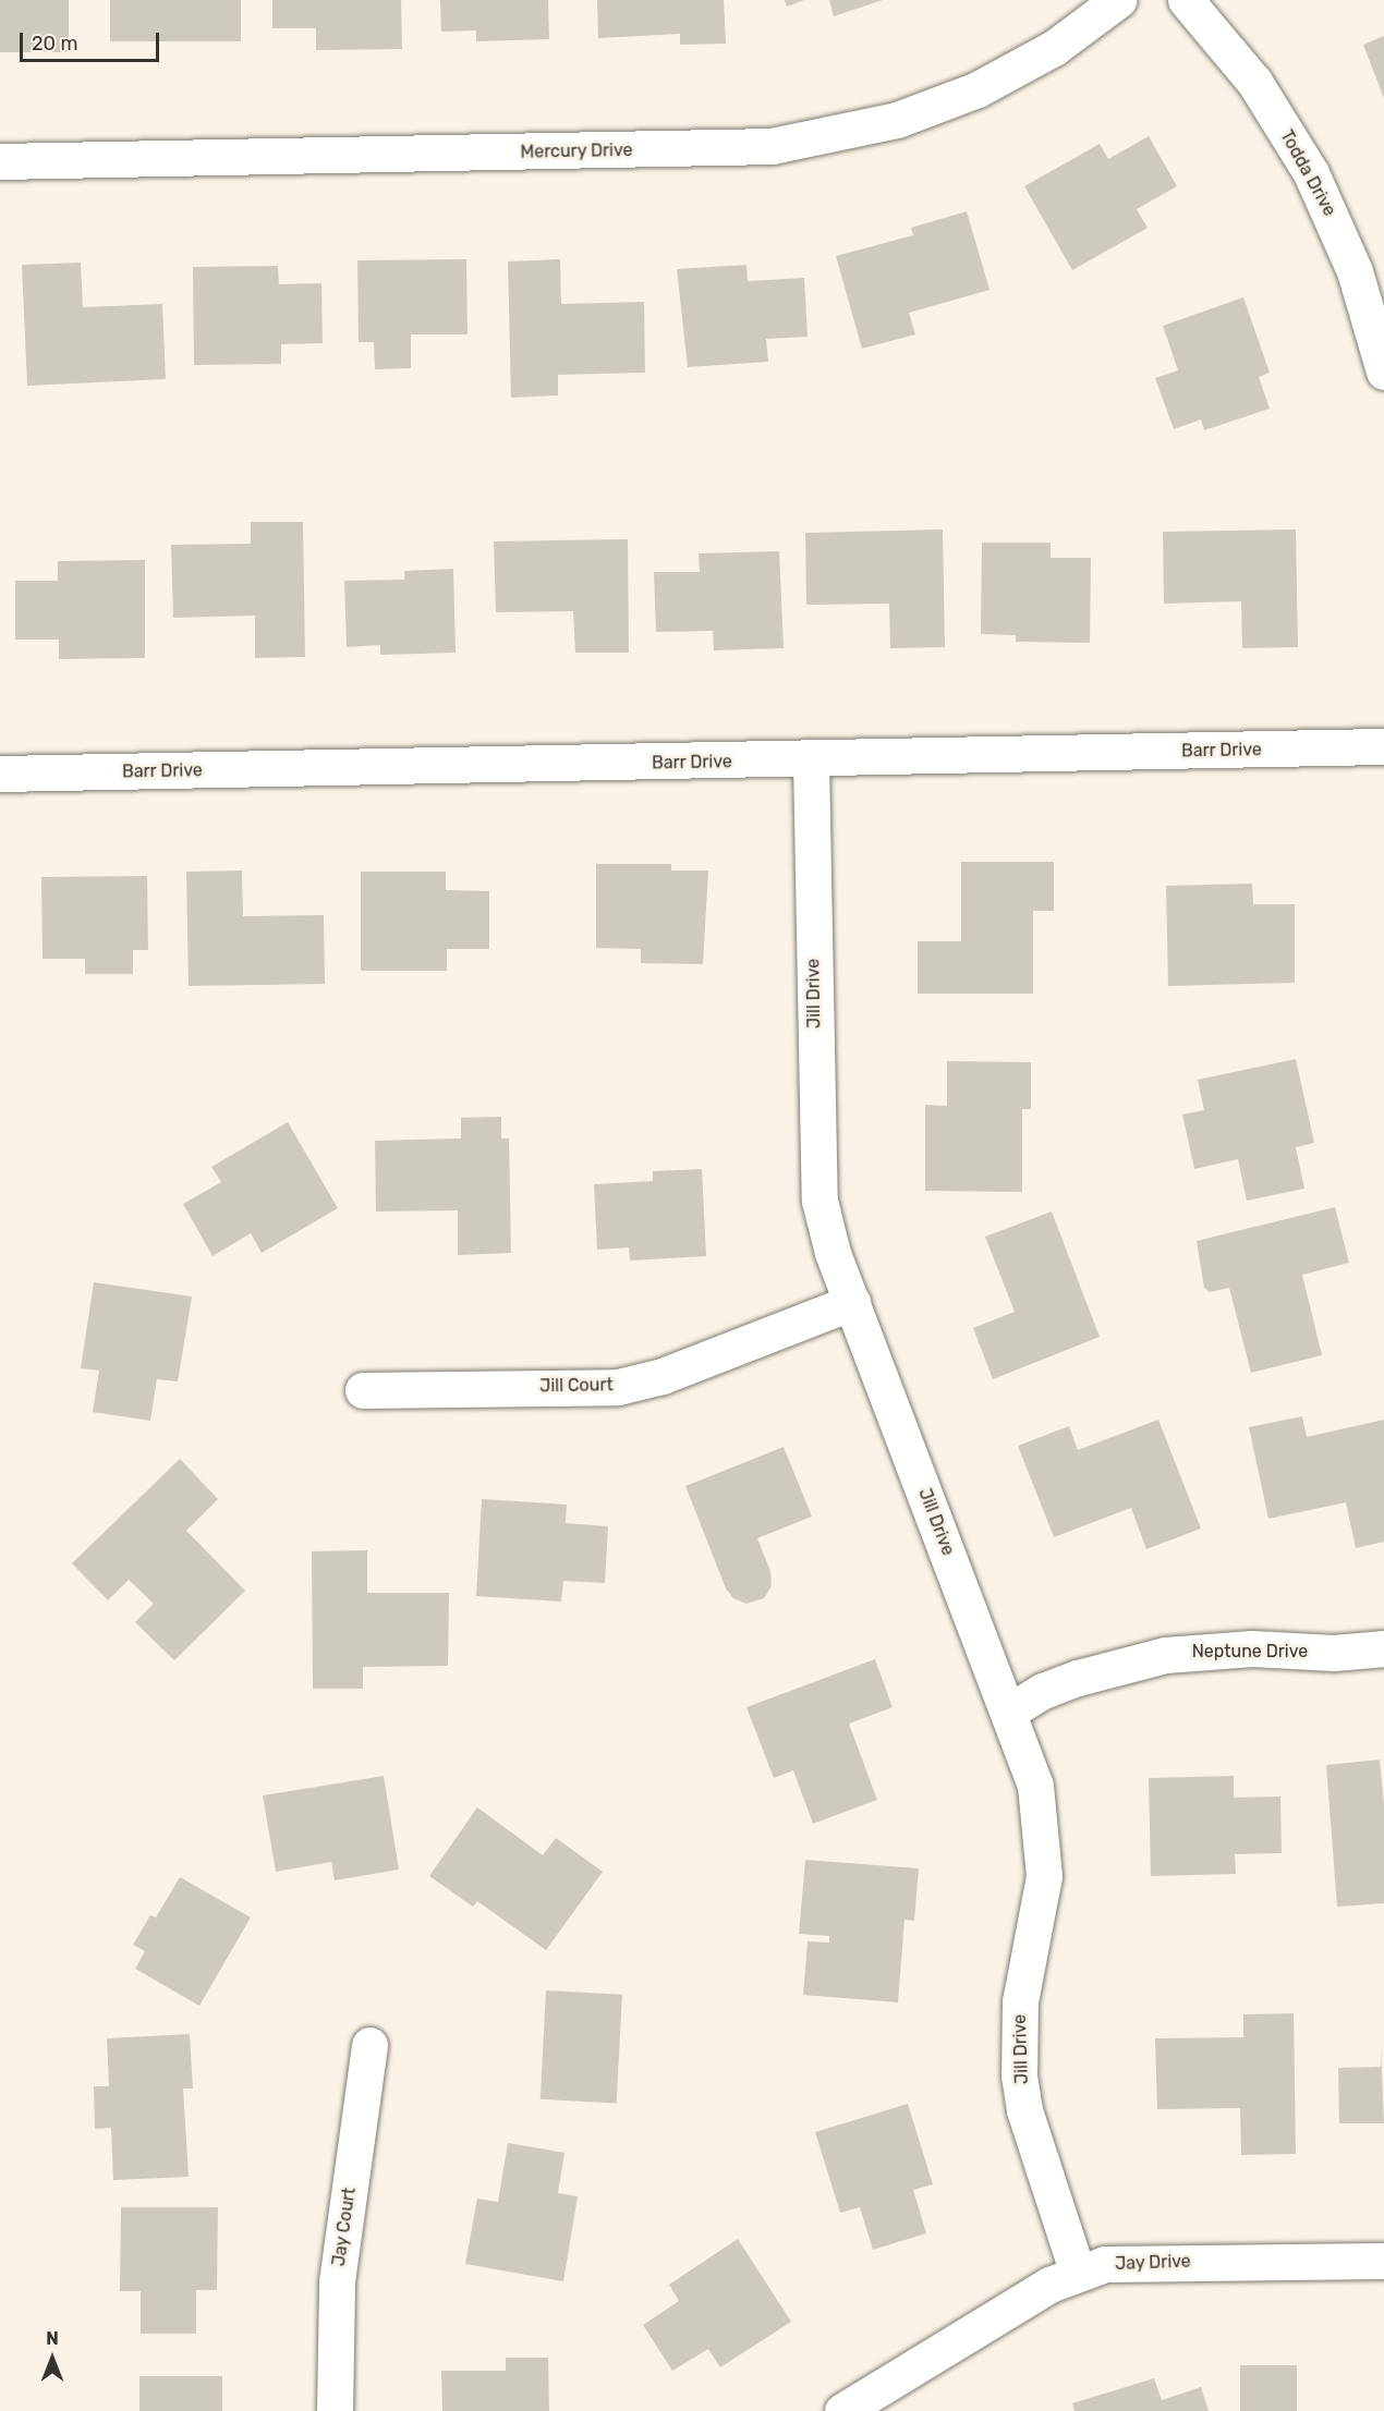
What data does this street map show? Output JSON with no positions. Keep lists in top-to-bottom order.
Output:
{
  "streets": {
    "street": [
      "Mercury Drive",
      "Todda Drive",
      "Barr Drive",
      "Jill Drive",
      "Jill Court",
      "Neptune Drive",
      "Jay Court",
      "Jay Drive"
    ]
  },
  "crossings": [
    ["Barr Drive", "Jill Drive"],
    ["Jill Drive", "Jill Court"],
    ["Jill Drive", "Neptune Drive"],
    ["Jill Drive", "Jay Drive"]
  ],
  "scale_bar": "20 m",
  "north": "top"
}
